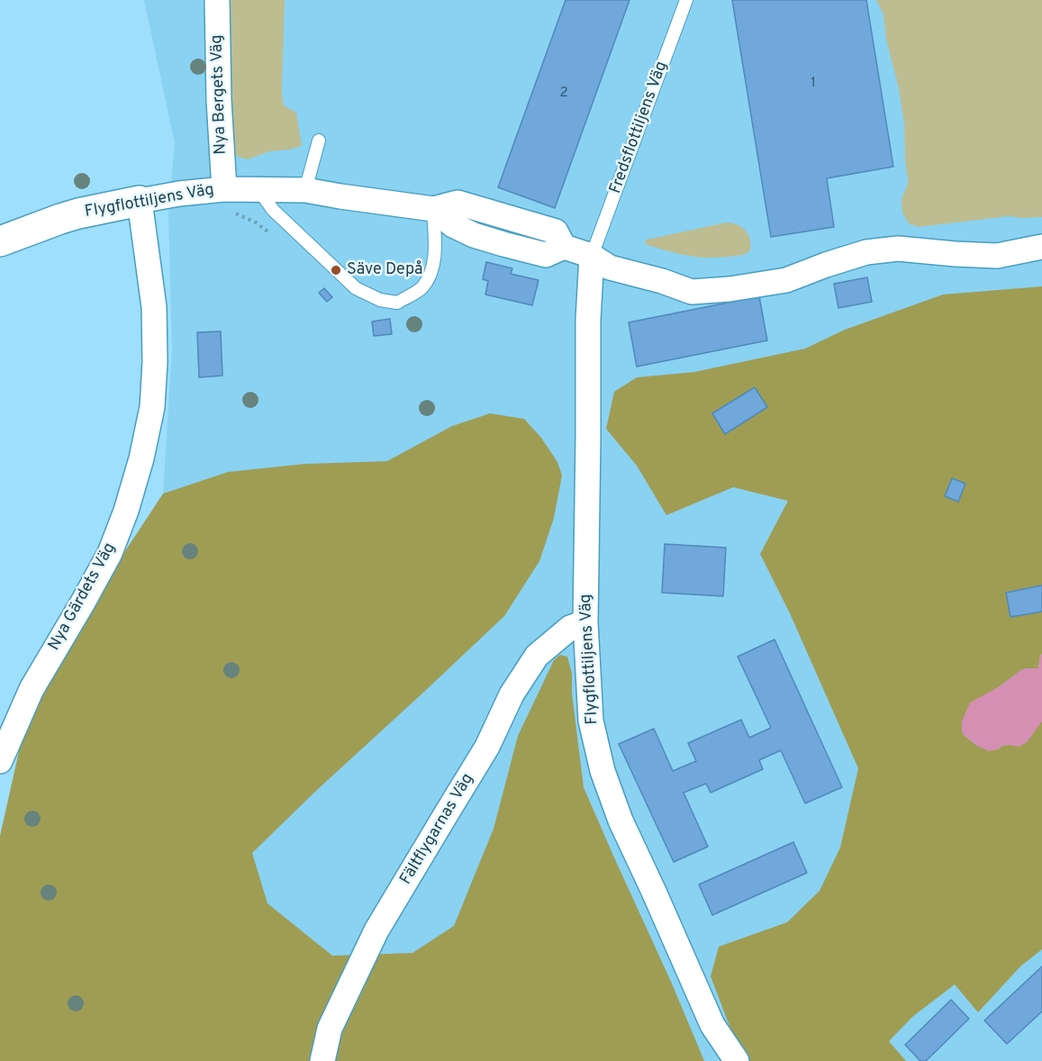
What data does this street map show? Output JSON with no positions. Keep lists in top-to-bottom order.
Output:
{
  "streets": {
    "street": [
      "Nya Bergets Väg",
      "Flygflottiljens Väg",
      "Nya Gärdets Väg",
      "Fältflygarnas Väg"
    ],
    "lane": ["Fredsflottiljens Väg"]
  },
  "crossings": [
    ["Nya Bergets Väg", "Flygflottiljens Väg"],
    ["Fredsflottiljens Väg", "Flygflottiljens Väg"],
    ["Flygflottiljens Väg", "Nya Gärdets Väg"],
    ["Flygflottiljens Väg", "Fältflygarnas Väg"]
  ],
  "places": ["Säve Depå"],
  "house_numbers": ["1", "2"]
}
